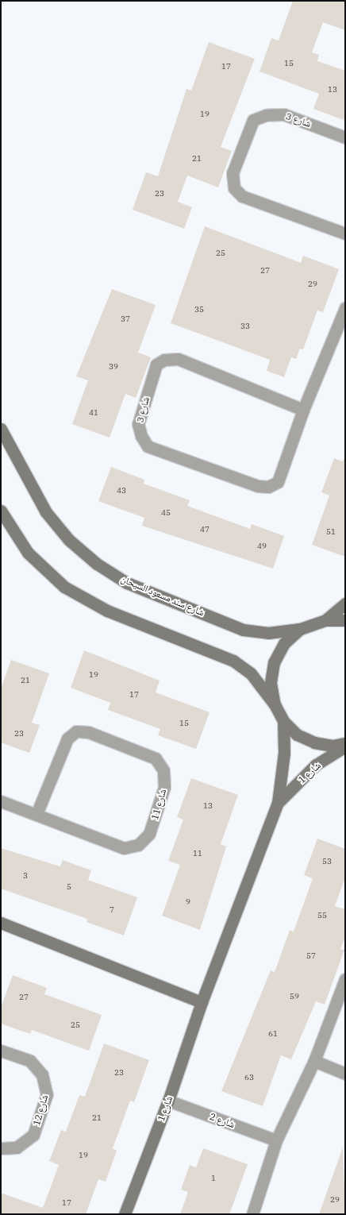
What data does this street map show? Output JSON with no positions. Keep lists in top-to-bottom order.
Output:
{
  "streets": {
    "main road": ["شارع سند مسعود السيحان", "شارع 1"],
    "street": [
      "شارع 3",
      "شارع 11",
      "شارع 12",
      "شارع 2"
    ]
  },
  "crossings": [
    ["شارع 1", "شارع 2"]
  ],
  "house_numbers": [
    "15",
    "17",
    "13",
    "19",
    "21",
    "23",
    "25",
    "27",
    "29",
    "35",
    "37",
    "33",
    "39",
    "41",
    "43",
    "45",
    "47",
    "51",
    "49",
    "19",
    "21",
    "17",
    "15",
    "23",
    "13",
    "11",
    "53",
    "3",
    "5",
    "9",
    "7",
    "55",
    "57",
    "59",
    "27",
    "25",
    "61",
    "23",
    "63",
    "21",
    "19",
    "1",
    "29",
    "17"
  ]
}
